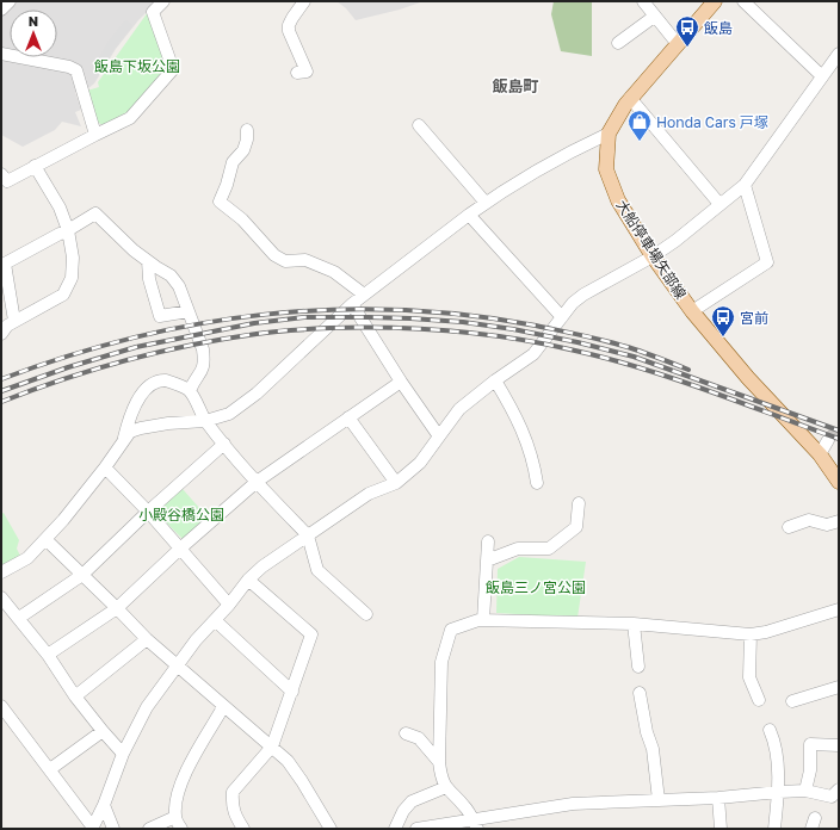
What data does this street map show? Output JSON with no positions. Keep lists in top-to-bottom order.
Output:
{
  "streets": {
    "main road": ["大船停車場矢部線"]
  },
  "districts": ["飯島町"],
  "parks": ["飯島下坂公園", "小殿谷橋公園", "飯島三ノ宮公園"],
  "places": {
    "bus stop": ["飯島", "宮前"],
    "shop": ["Honda Cars 戸塚"]
  },
  "north": "top"
}
